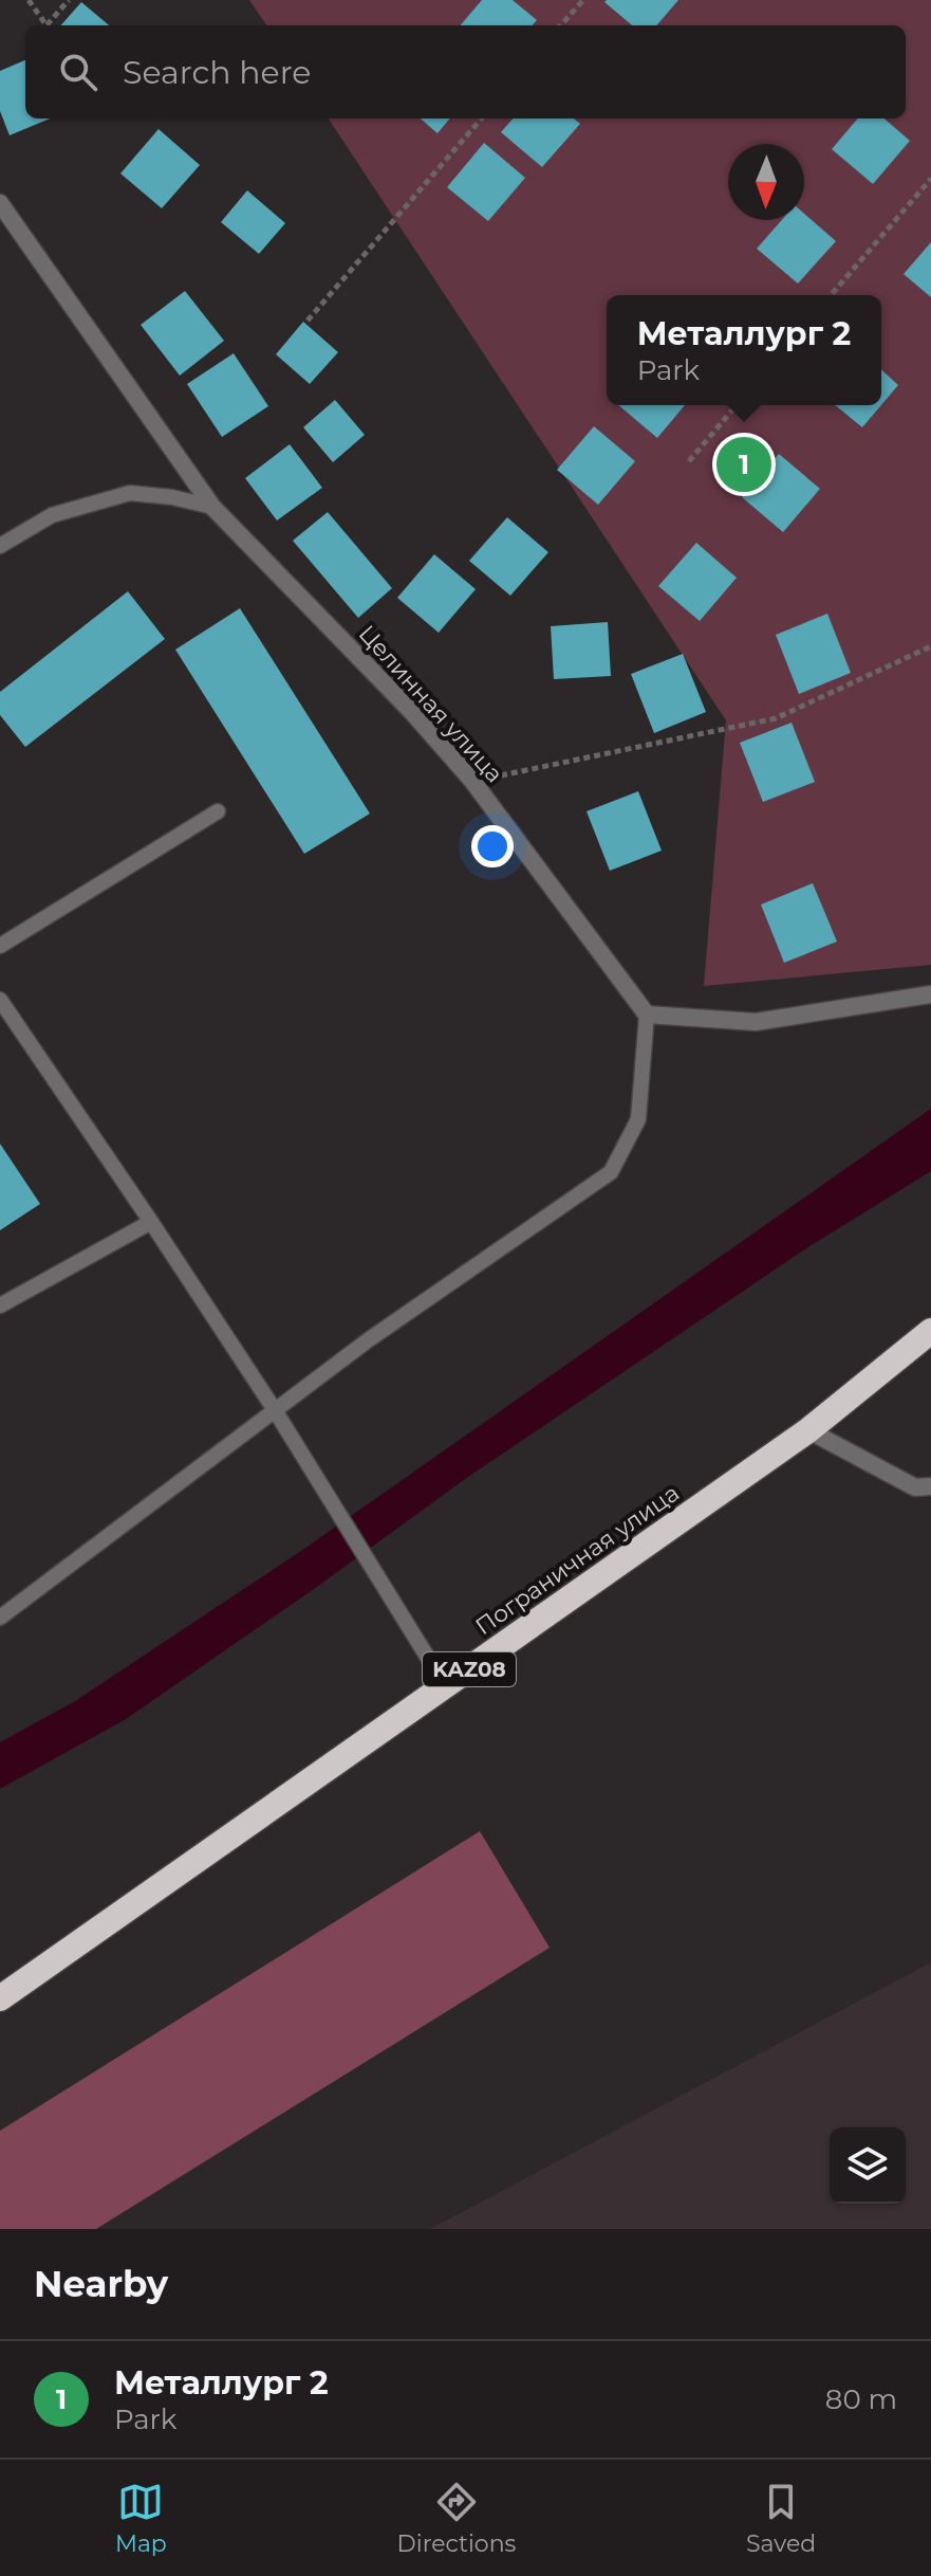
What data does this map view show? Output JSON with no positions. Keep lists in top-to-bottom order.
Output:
{
  "streets": {
    "highway": ["Пограничная улица", "KAZ08"],
    "street": ["Целинная улица"]
  },
  "north": "bottom",
  "page": {
    "search": "Search here",
    "popup": ["Металлург 2", "Park"],
    "pins": "1",
    "heading": "Nearby",
    "list": [
      {
        "mark": "1",
        "name": "Металлург 2",
        "note": "Park",
        "value": "80 m"
      }
    ],
    "nav": ["Map", "Directions", "Saved"]
  }
}
